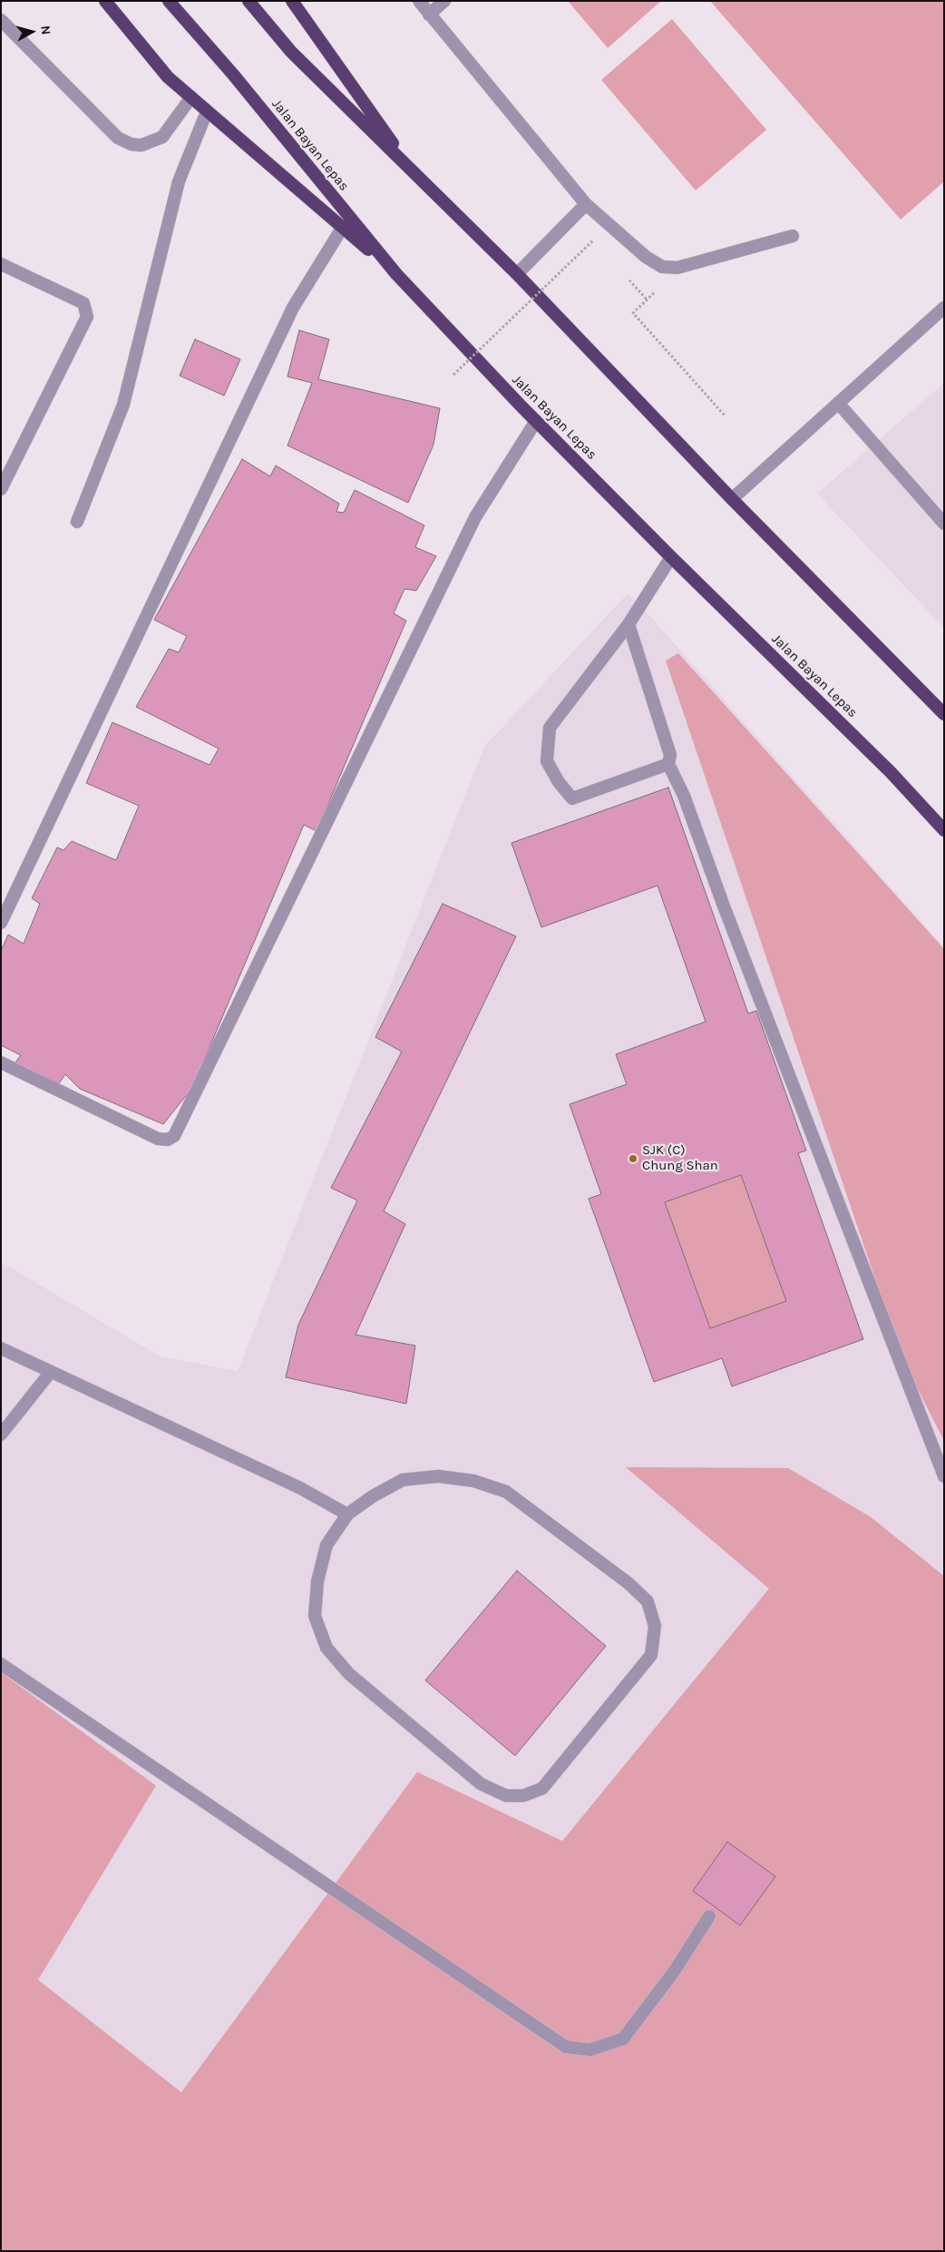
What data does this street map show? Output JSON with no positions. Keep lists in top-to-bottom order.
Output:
{
  "streets": {
    "highway": ["Jalan Bayan Lepas"]
  },
  "places": ["SJK (C) Chung Shan"],
  "north": "right"
}
